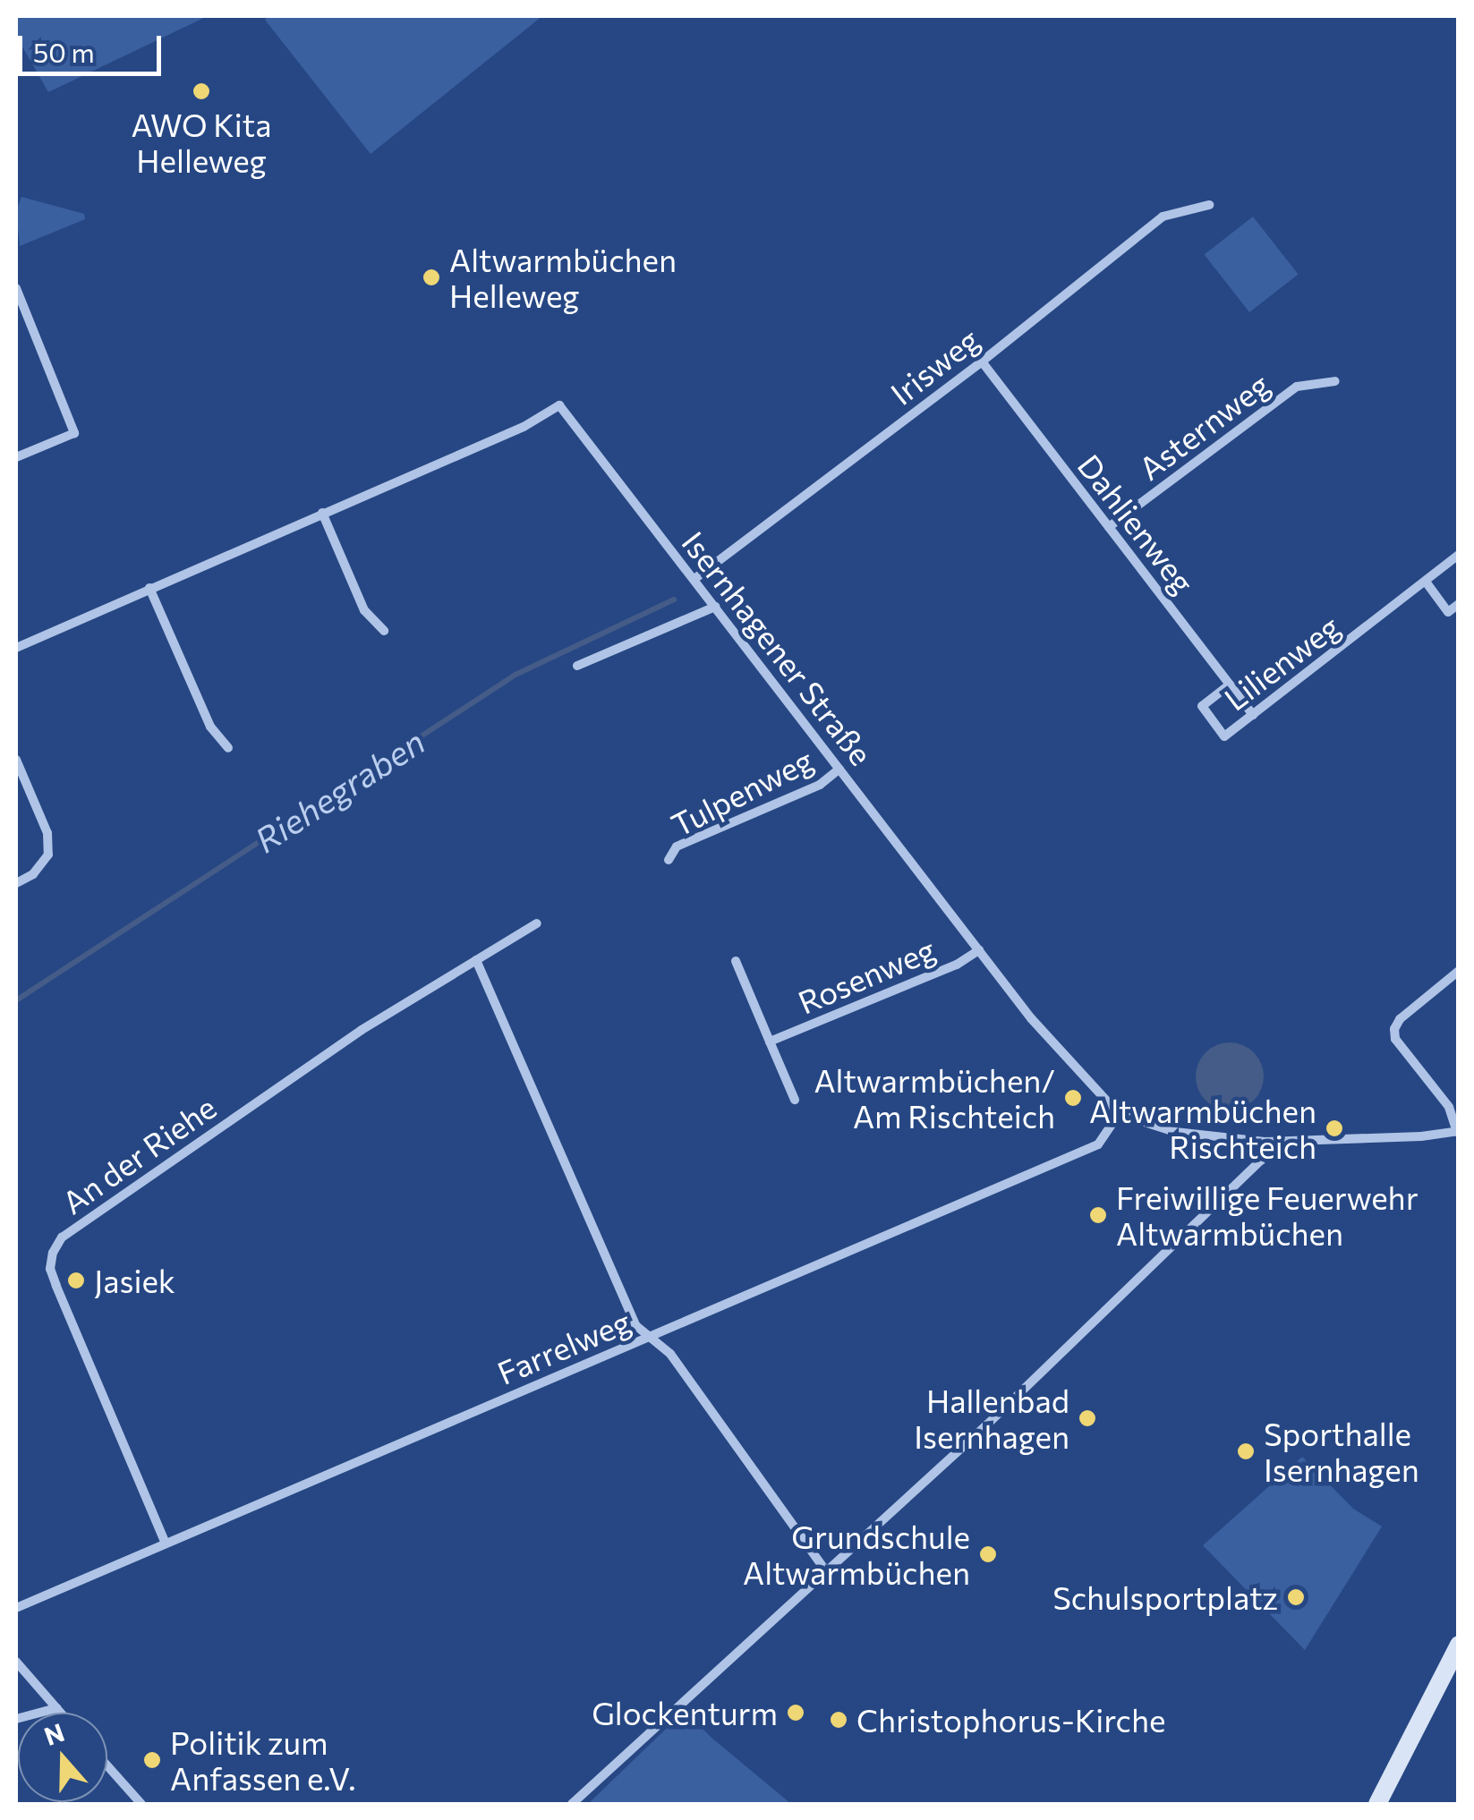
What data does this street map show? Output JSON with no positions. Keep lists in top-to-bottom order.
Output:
{
  "streets": {
    "street": [
      "Irisweg",
      "Asternweg",
      "Dahlienweg",
      "Isernhagener Straße",
      "Lilienweg",
      "Tulpenweg",
      "Rosenweg",
      "An der Riehe",
      "Farrelweg"
    ]
  },
  "crossings": [
    ["Irisweg", "Dahlienweg"],
    ["Irisweg", "Isernhagener Straße"],
    ["Asternweg", "Dahlienweg"],
    ["Dahlienweg", "Lilienweg"],
    ["Isernhagener Straße", "Tulpenweg"],
    ["Isernhagener Straße", "Rosenweg"],
    ["Isernhagener Straße", "Farrelweg"],
    ["An der Riehe", "Farrelweg"]
  ],
  "water": ["Riehegraben"],
  "places": [
    "AWO Kita Helleweg",
    "Altwarmbüchen Helleweg",
    "Altwarmbüchen/ Am Rischteich",
    "Altwarmbüchen Rischteich",
    "Freiwillige Feuerwehr Altwarmbüchen",
    "Jasiek",
    "Hallenbad Isernhagen",
    "Sporthalle Isernhagen",
    "Grundschule Altwarmbüchen",
    "Schulsportplatz",
    "Glockenturm",
    "Christophorus-Kirche",
    "Politik zum Anfassen e.V."
  ],
  "scale_bar": "50 m",
  "north": "top"
}
